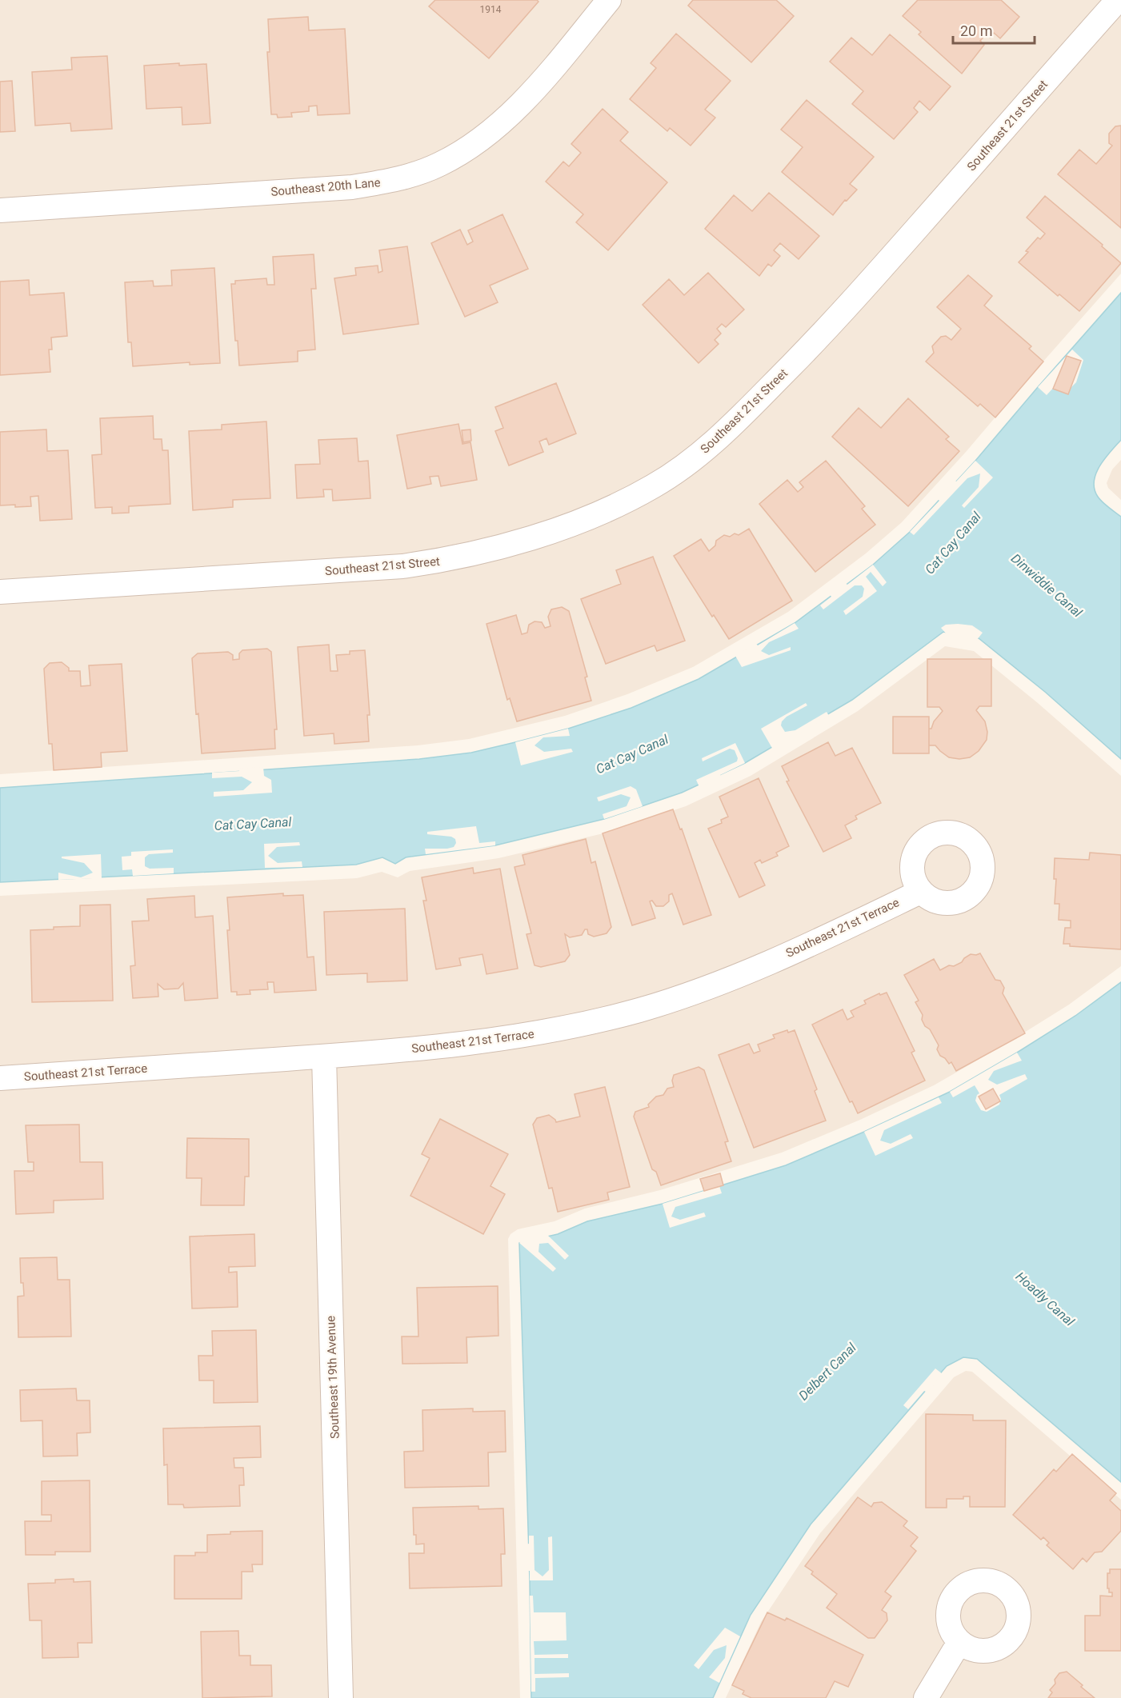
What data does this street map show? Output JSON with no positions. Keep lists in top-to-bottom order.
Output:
{
  "streets": {
    "street": [
      "Southeast 21st Street",
      "Southeast 20th Lane",
      "Southeast 21st Terrace",
      "Southeast 19th Avenue"
    ]
  },
  "crossings": [
    ["Southeast 21st Terrace", "Southeast 19th Avenue"]
  ],
  "water": [
    "Cat Cay Canal",
    "Dinwiddie Canal",
    "Hoadly Canal",
    "Delbert Canal"
  ],
  "house_numbers": ["1914"],
  "scale_bar": "20 m"
}
